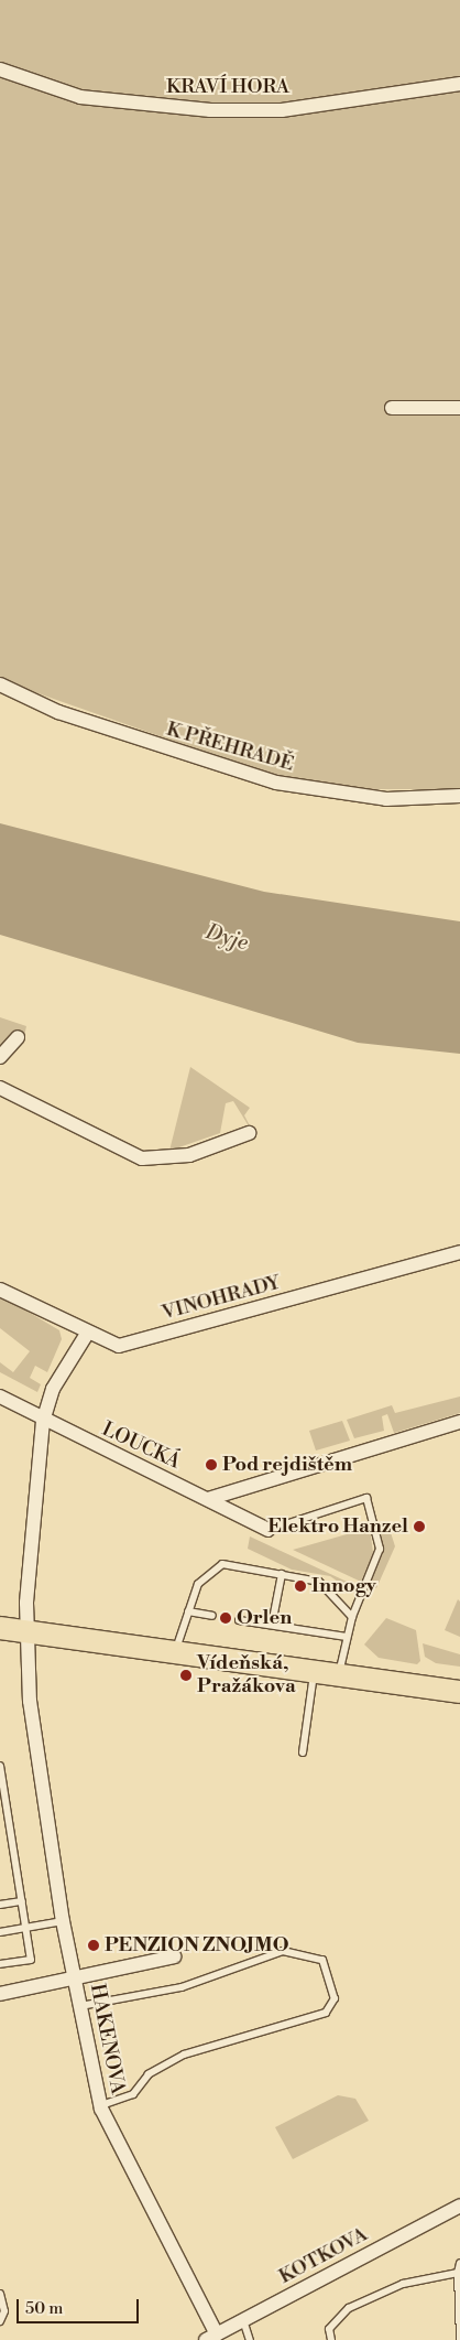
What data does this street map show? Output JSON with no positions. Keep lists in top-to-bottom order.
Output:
{
  "streets": {
    "street": [
      "KRAVÍ HORA",
      "K PŘEHRADĚ",
      "VINOHRADY",
      "LOUCKÁ",
      "HAKENOVA",
      "KOTKOVA"
    ]
  },
  "crossings": [
    ["VINOHRADY", "HAKENOVA"],
    ["LOUCKÁ", "HAKENOVA"],
    ["HAKENOVA", "KOTKOVA"]
  ],
  "water": ["Dyje"],
  "places": [
    "Pod rejdištěm",
    "Elektro Hanzel",
    "Innogy",
    "Orlen",
    "Vídeňská, Pražákova",
    "PENZION ZNOJMO"
  ],
  "scale_bar": "50 m"
}
